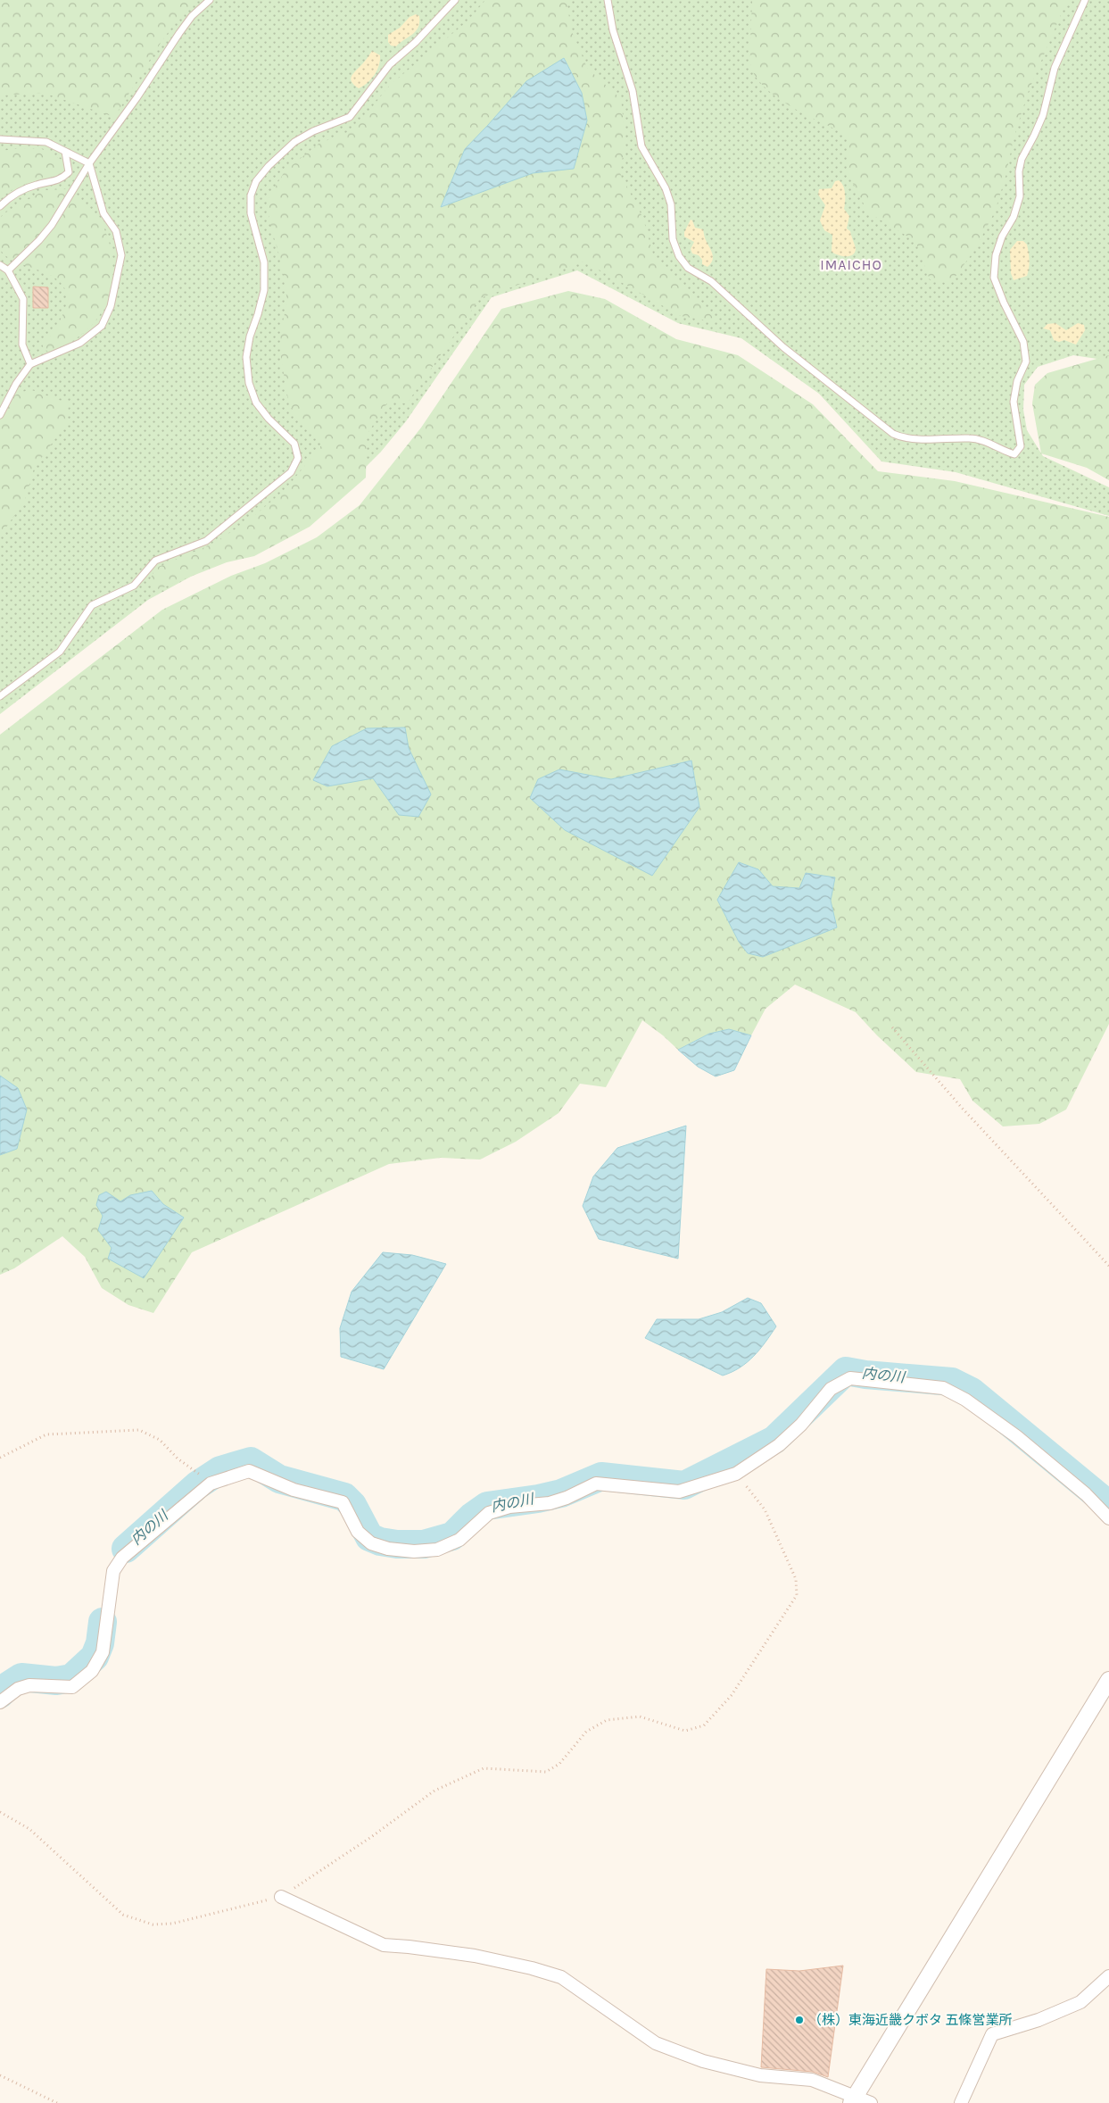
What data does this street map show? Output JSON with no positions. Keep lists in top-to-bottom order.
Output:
{
  "districts": ["IMAICHO"],
  "water": ["内の川"],
  "places": ["（株）東海近畿クボタ 五條営業所"]
}
